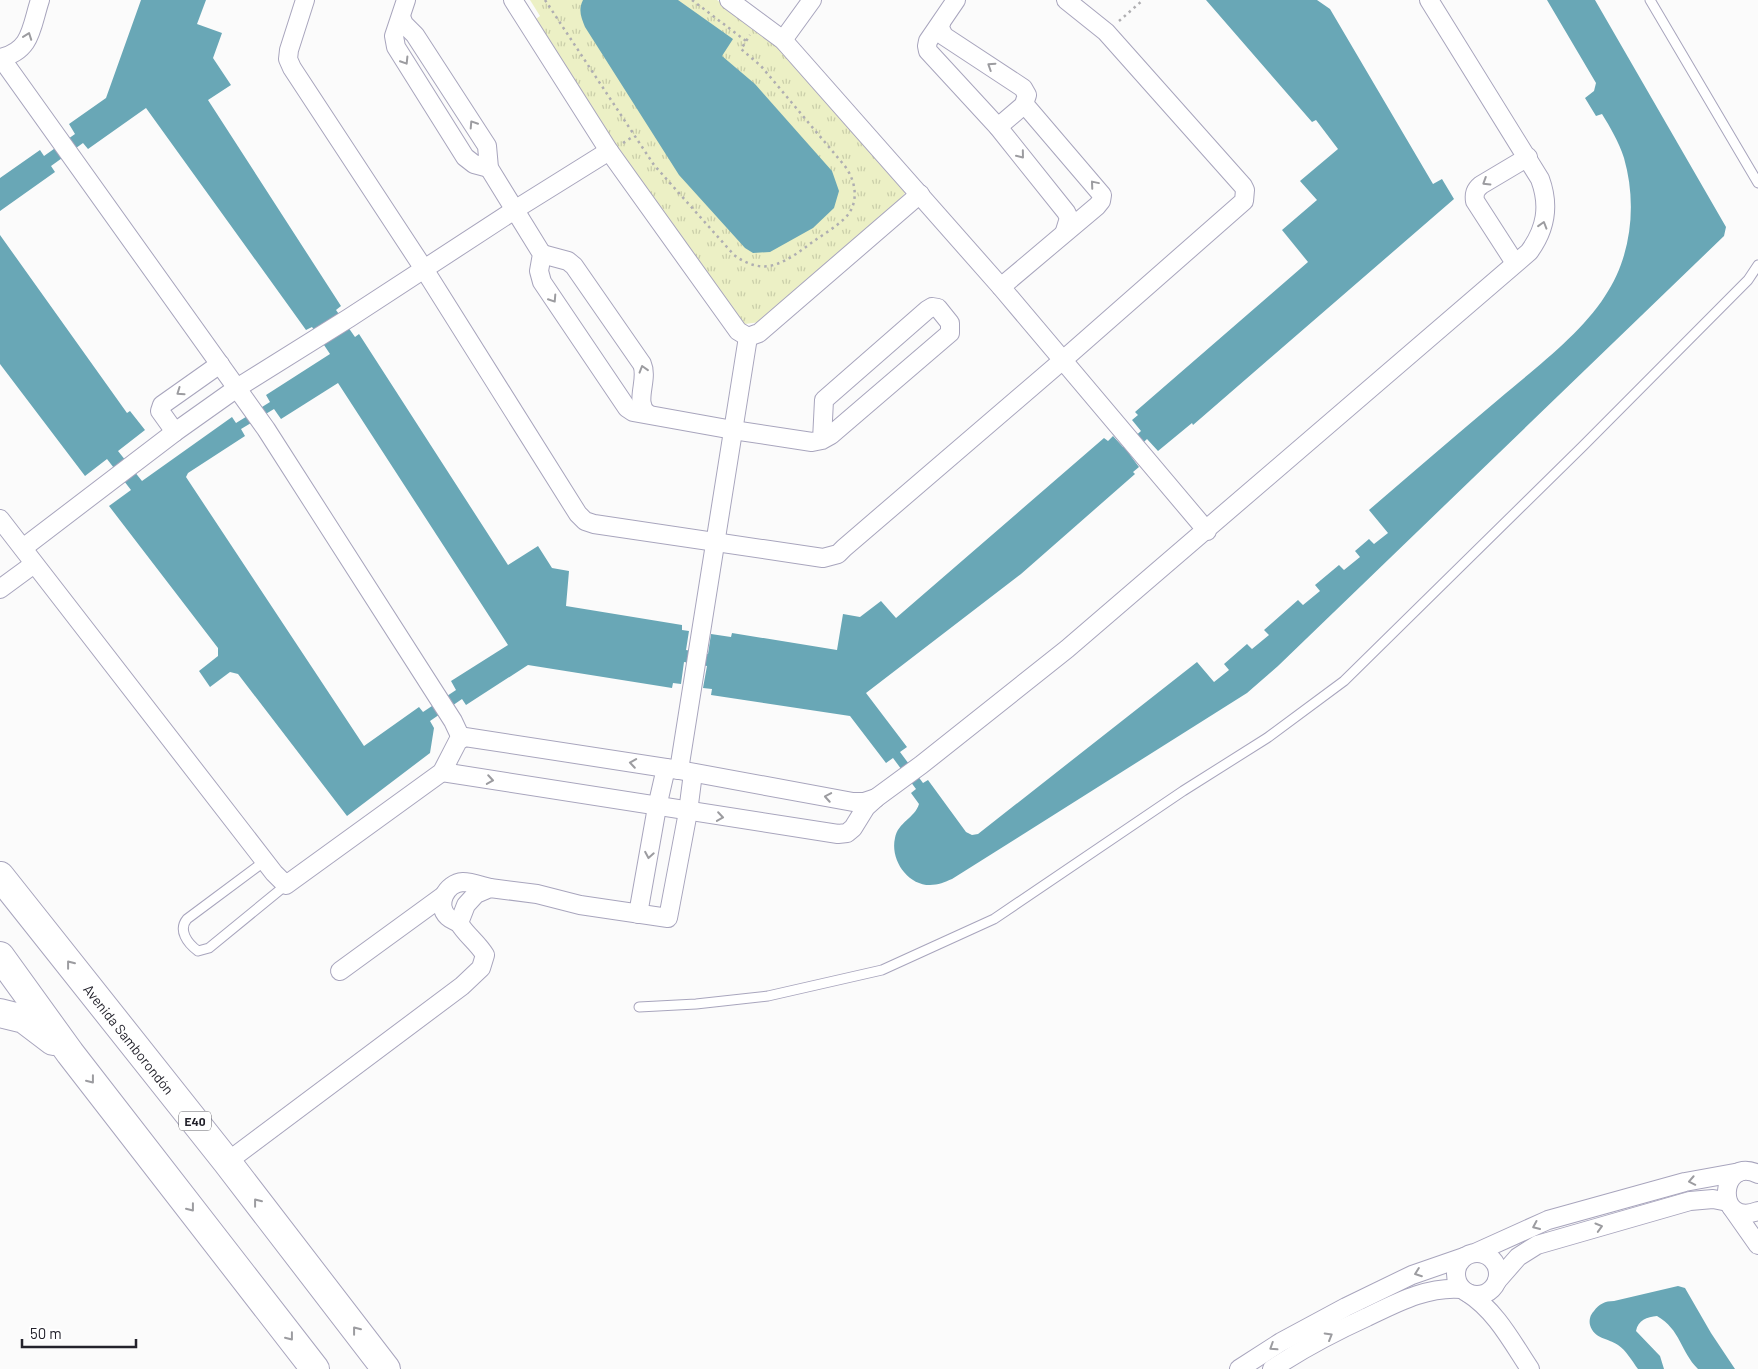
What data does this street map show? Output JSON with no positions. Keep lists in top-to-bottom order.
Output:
{
  "streets": {
    "highway": ["Avenida Samborondón", "E40"]
  },
  "scale_bar": "50 m"
}
